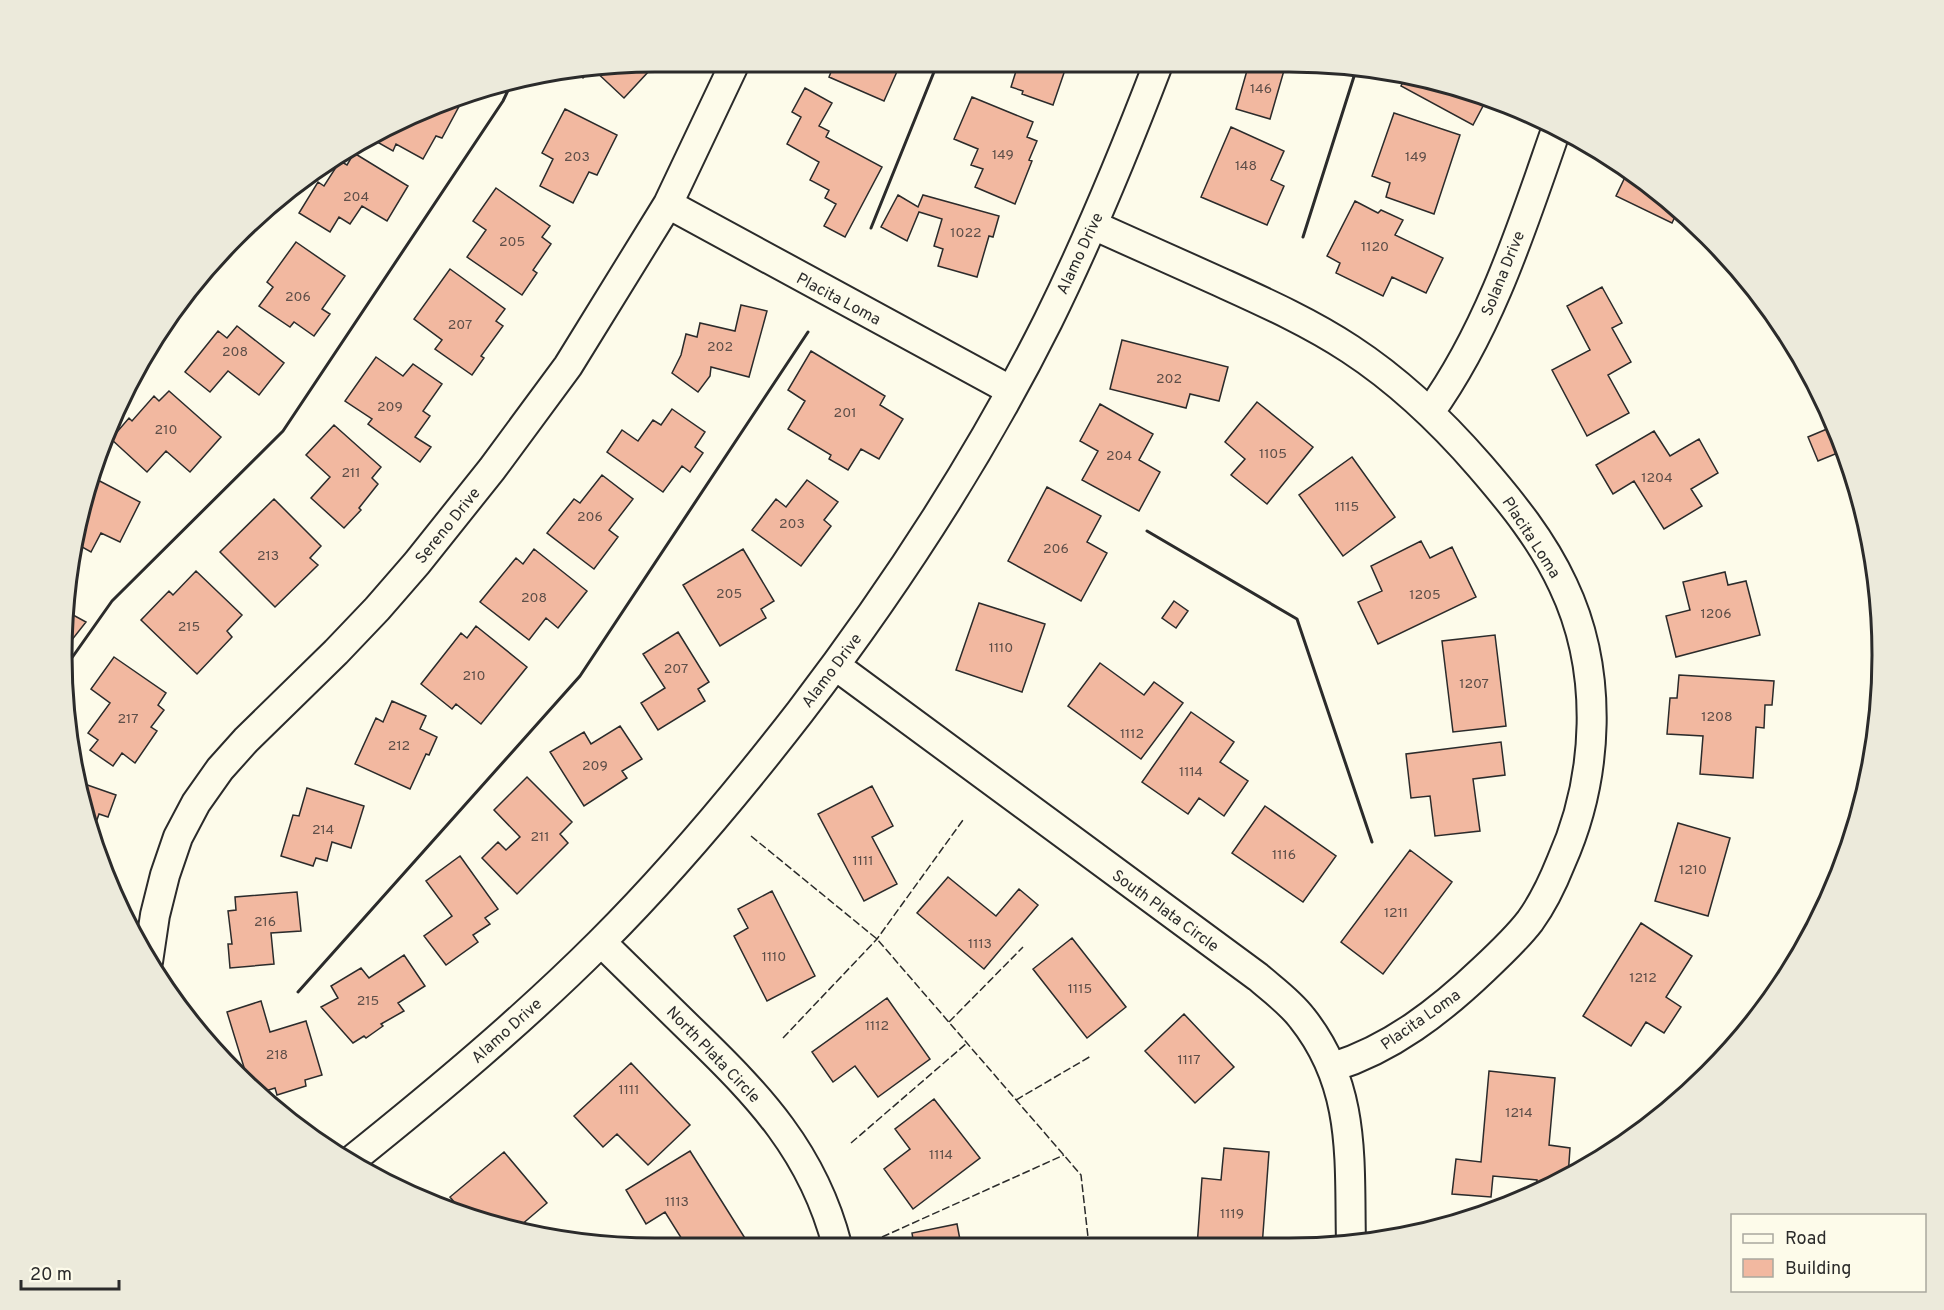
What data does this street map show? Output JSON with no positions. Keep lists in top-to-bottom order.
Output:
{
  "streets": {
    "street": [
      "Alamo Drive",
      "Solana Drive",
      "Placita Loma",
      "Sereno Drive",
      "South Plata Circle",
      "North Plata Circle"
    ]
  },
  "crossings": [
    ["Alamo Drive", "Placita Loma"],
    ["Alamo Drive", "South Plata Circle"],
    ["Alamo Drive", "North Plata Circle"],
    ["Solana Drive", "Placita Loma"],
    ["Placita Loma", "Sereno Drive"],
    ["Placita Loma", "South Plata Circle"]
  ],
  "house_numbers": [
    "146",
    "149",
    "203",
    "149",
    "148",
    "204",
    "1022",
    "205",
    "1120",
    "206",
    "207",
    "202",
    "208",
    "202",
    "209",
    "201",
    "210",
    "1105",
    "204",
    "211",
    "1204",
    "1115",
    "206",
    "203",
    "206",
    "213",
    "205",
    "1205",
    "208",
    "1206",
    "215",
    "1110",
    "207",
    "210",
    "1207",
    "1208",
    "217",
    "1112",
    "212",
    "209",
    "1114",
    "214",
    "211",
    "1116",
    "1111",
    "1210",
    "1211",
    "216",
    "1113",
    "1110",
    "1212",
    "1115",
    "215",
    "1112",
    "218",
    "1117",
    "1111",
    "1214",
    "1114",
    "1113",
    "1119"
  ],
  "legend": ["Road", "Building"],
  "scale_bar": "20 m"
}
